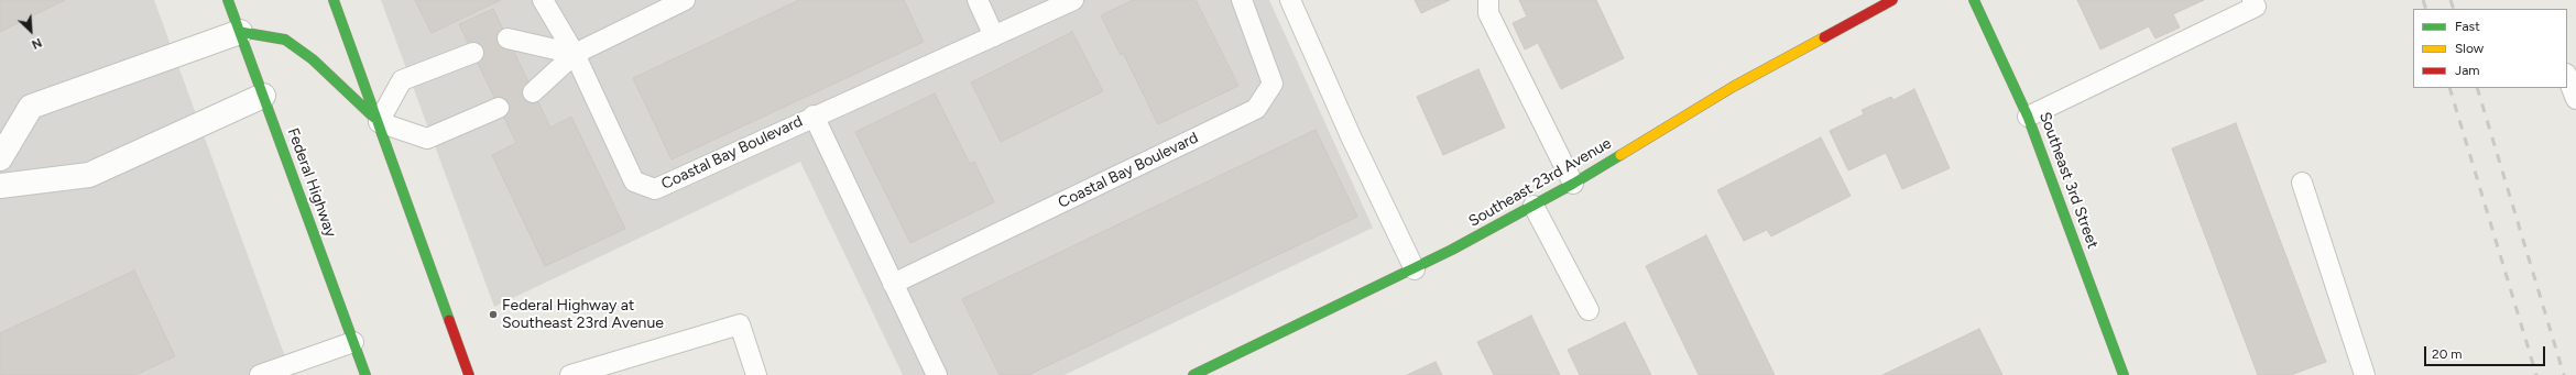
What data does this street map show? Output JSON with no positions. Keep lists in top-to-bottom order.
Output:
{
  "streets": {
    "street": ["Southeast 3rd Street", "Federal Highway", "Southeast 23rd Avenue"],
    "lane": ["Coastal Bay Boulevard"]
  },
  "places": ["Federal Highway at Southeast 23rd Avenue"],
  "legend": ["Fast", "Slow", "Jam"],
  "scale_bar": "20 m",
  "north": "bottom right"
}
